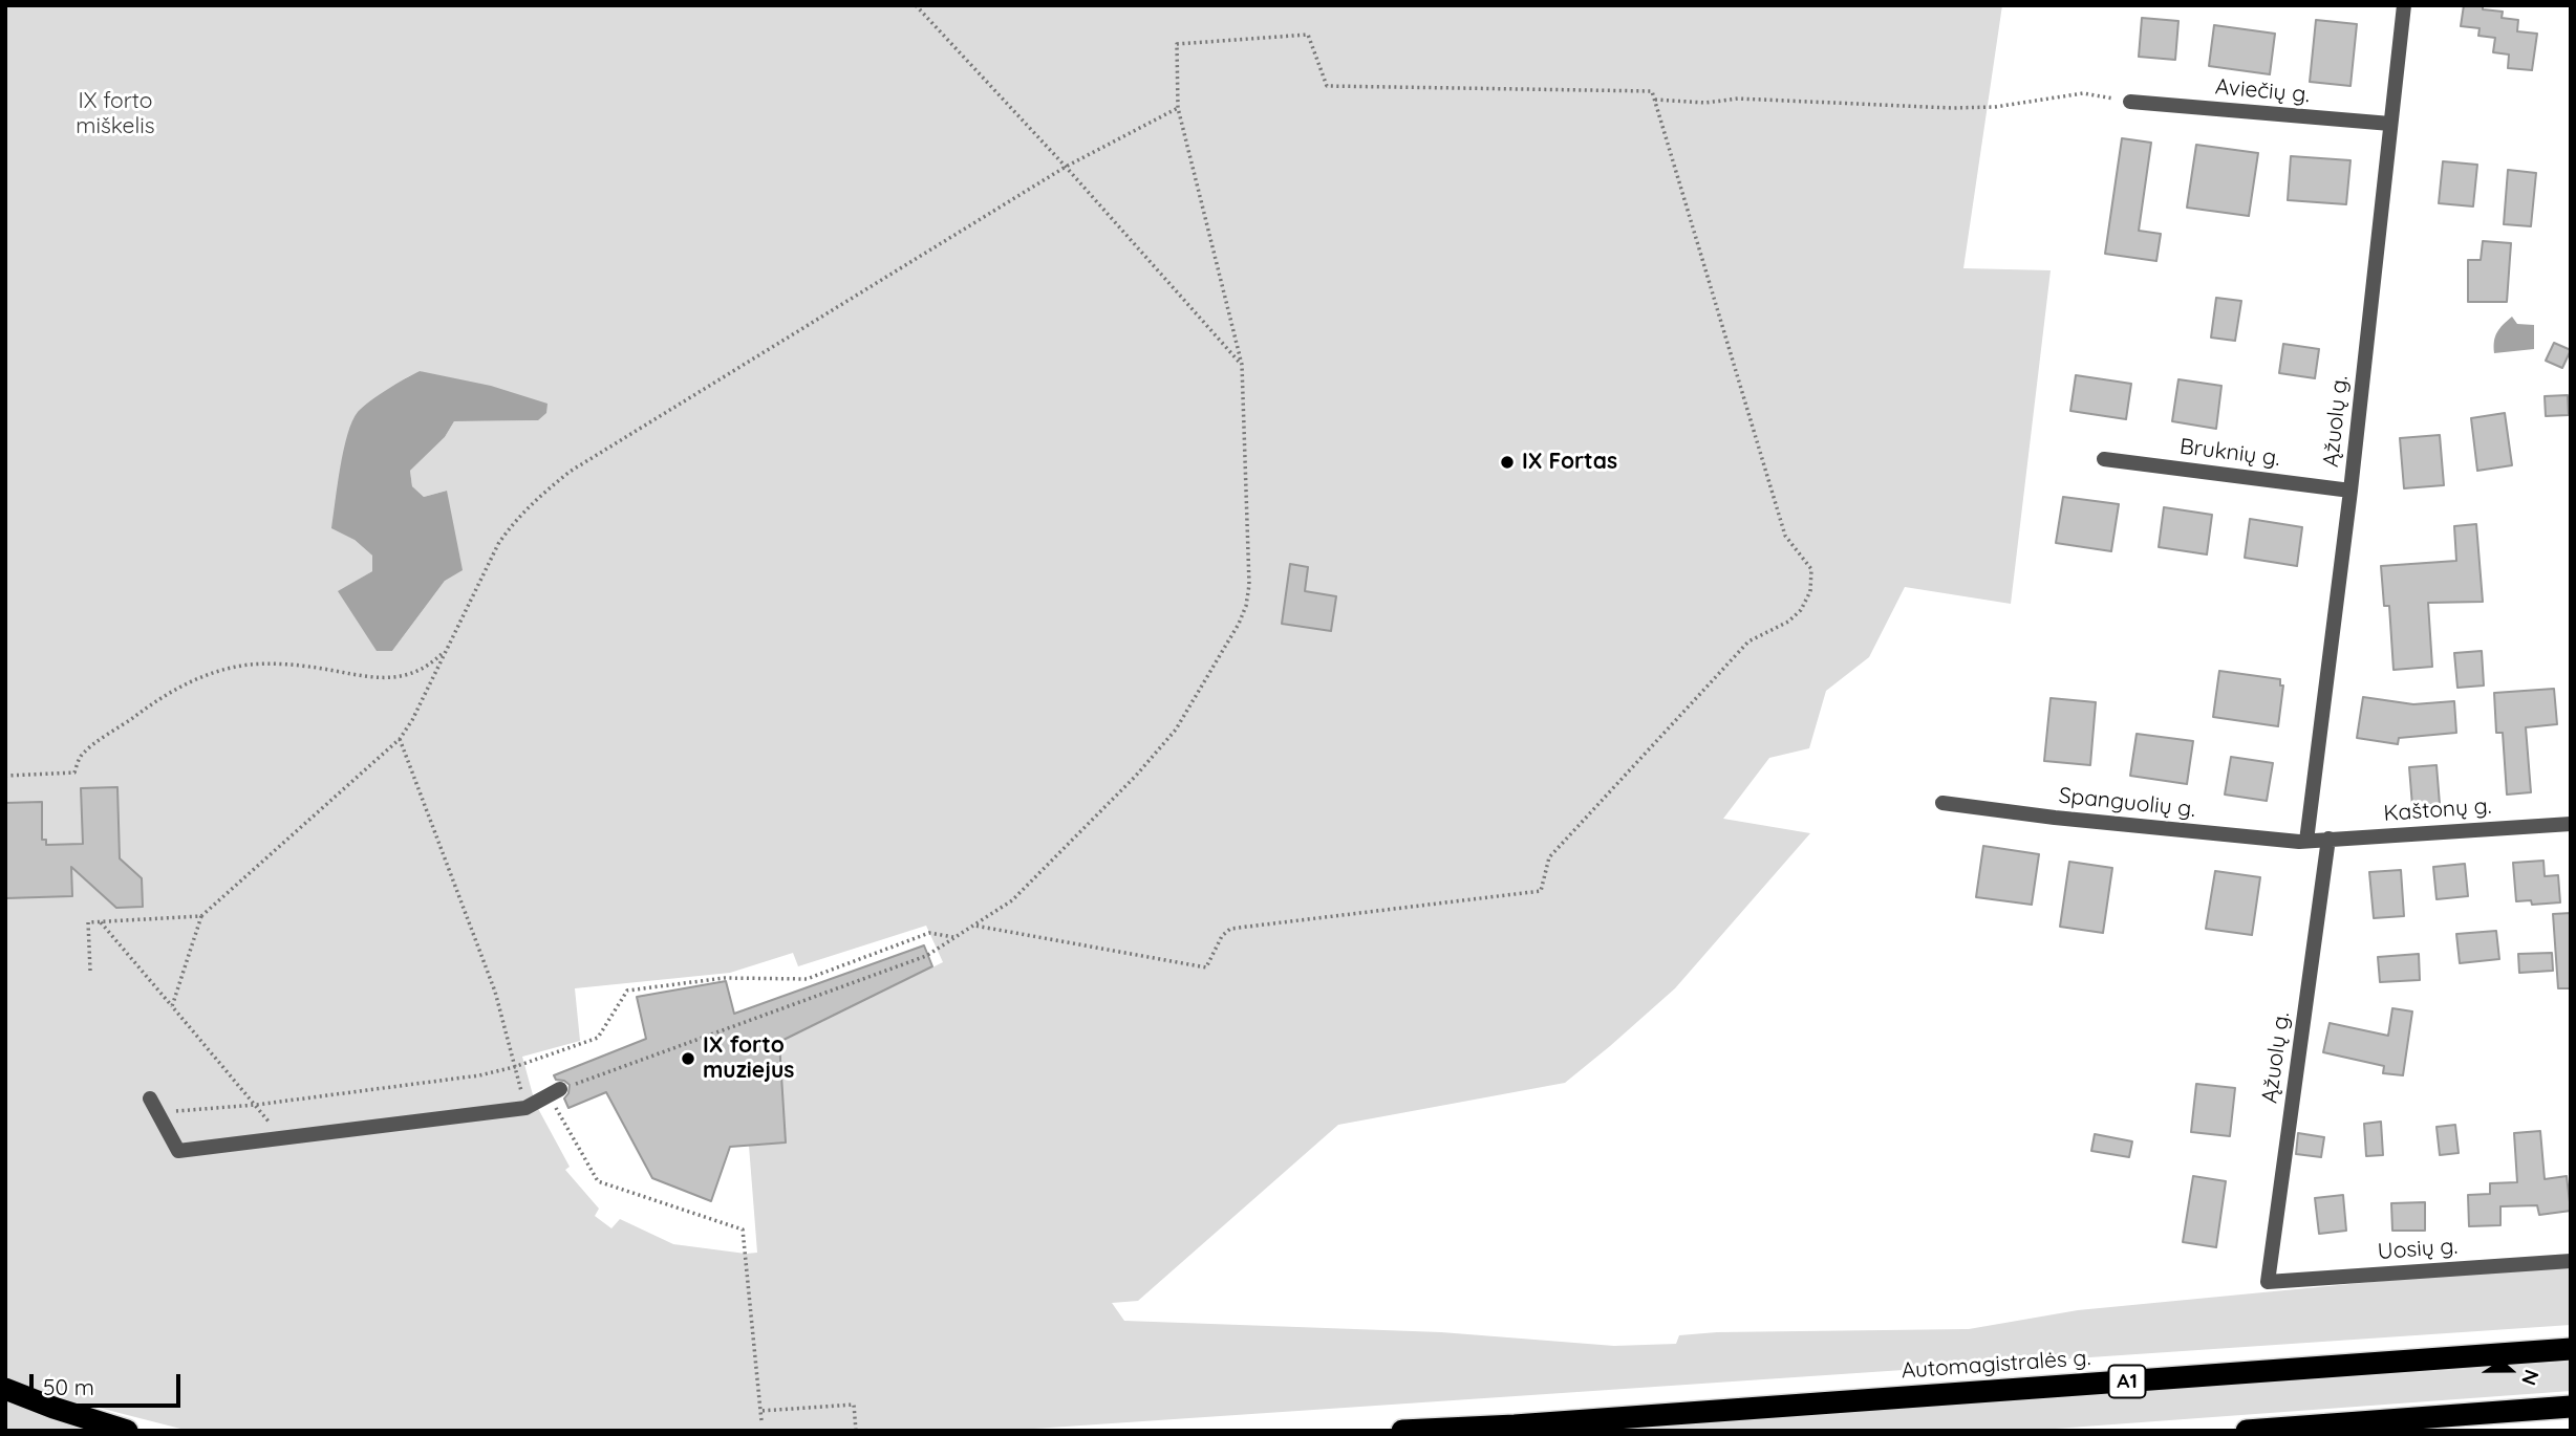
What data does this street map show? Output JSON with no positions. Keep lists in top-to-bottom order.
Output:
{
  "streets": {
    "highway": ["Automagistralės g.", "A1"],
    "street": [
      "Aviečių g.",
      "Ąžuolų g.",
      "Bruknių g.",
      "Spanguolių g.",
      "Kaštonų g.",
      "Uosių g."
    ]
  },
  "crossings": [
    ["Aviečių g.", "Ąžuolų g."],
    ["Ąžuolų g.", "Bruknių g."],
    ["Ąžuolų g.", "Spanguolių g."],
    ["Ąžuolų g.", "Kaštonų g."],
    ["Ąžuolų g.", "Uosių g."],
    ["Spanguolių g.", "Kaštonų g."]
  ],
  "parks": ["IX forto miškelis"],
  "places": ["IX Fortas", "IX forto muziejus"],
  "scale_bar": "50 m",
  "north": "right"
}
